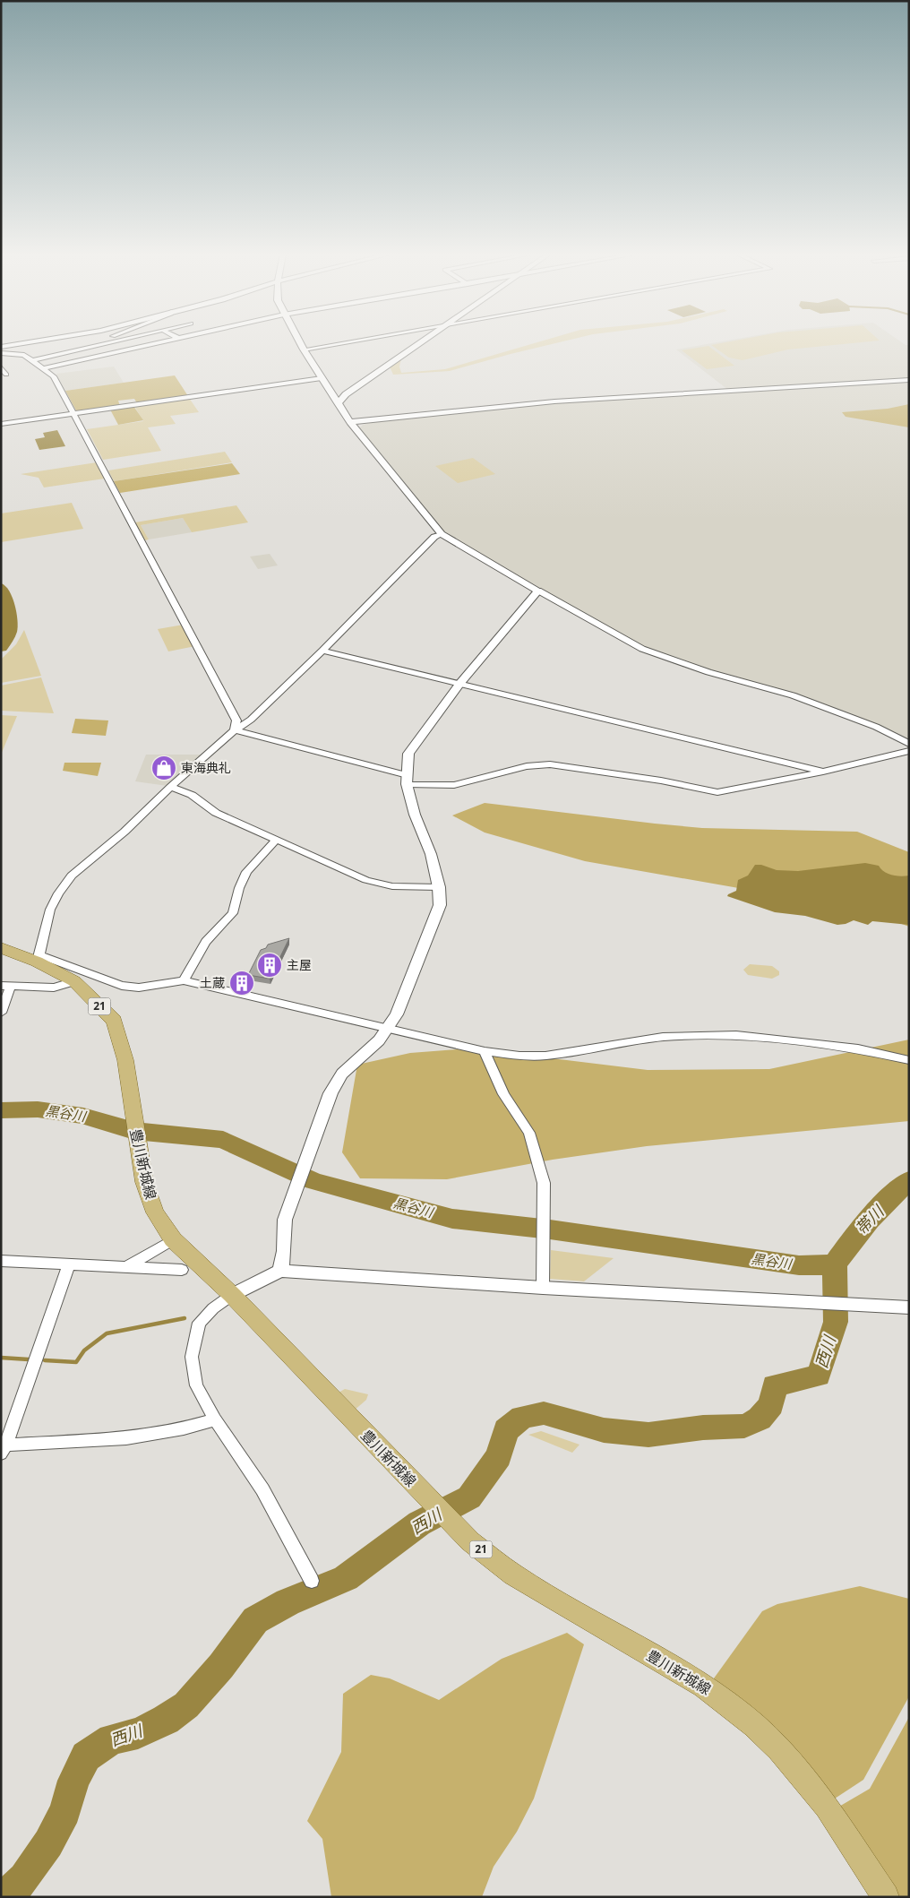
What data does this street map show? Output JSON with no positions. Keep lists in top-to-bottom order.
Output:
{
  "streets": {
    "main road": ["21", "豊川新城線"]
  },
  "water": ["黒谷川", "帯川", "西川"],
  "places": {
    "shop": ["東海典礼"],
    "building": ["主屋", "土蔵"]
  }
}
